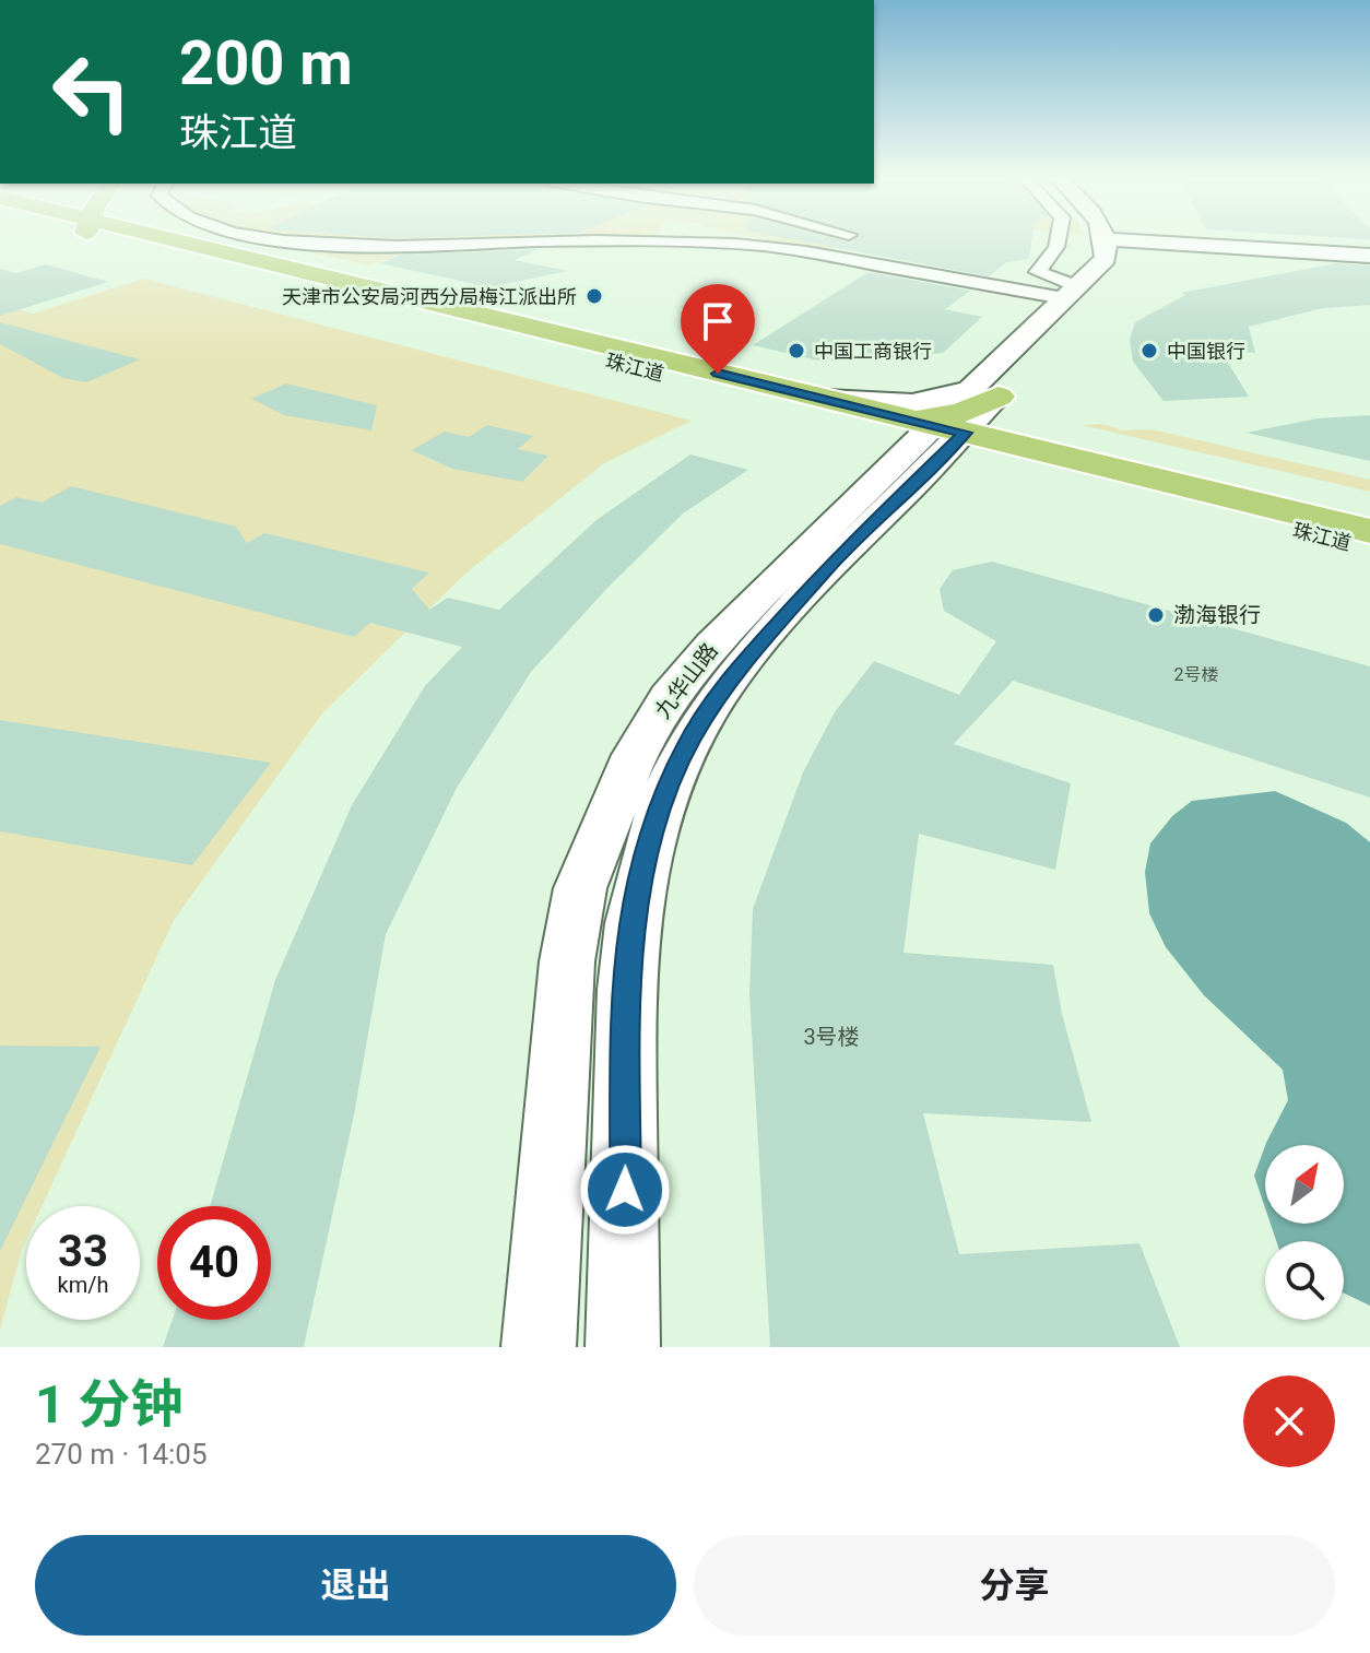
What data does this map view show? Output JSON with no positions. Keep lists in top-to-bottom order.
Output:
{
  "streets": {
    "main road": ["珠江道"],
    "street": ["九华山路"]
  },
  "crossings": [
    ["珠江道", "九华山路"]
  ],
  "places": [
    "天津市公安局河西分局梅江派出所",
    "中国工商银行",
    "中国银行",
    "渤海银行"
  ],
  "house_numbers": ["2号楼", "3号楼"],
  "north": "top right",
  "page": {
    "turn": ["200 m", "珠江道"],
    "speed": "33 km/h",
    "limit": "40",
    "heading": ["1 分钟", "270 m · 14:05"],
    "buttons": ["退出", "分享"]
  }
}
